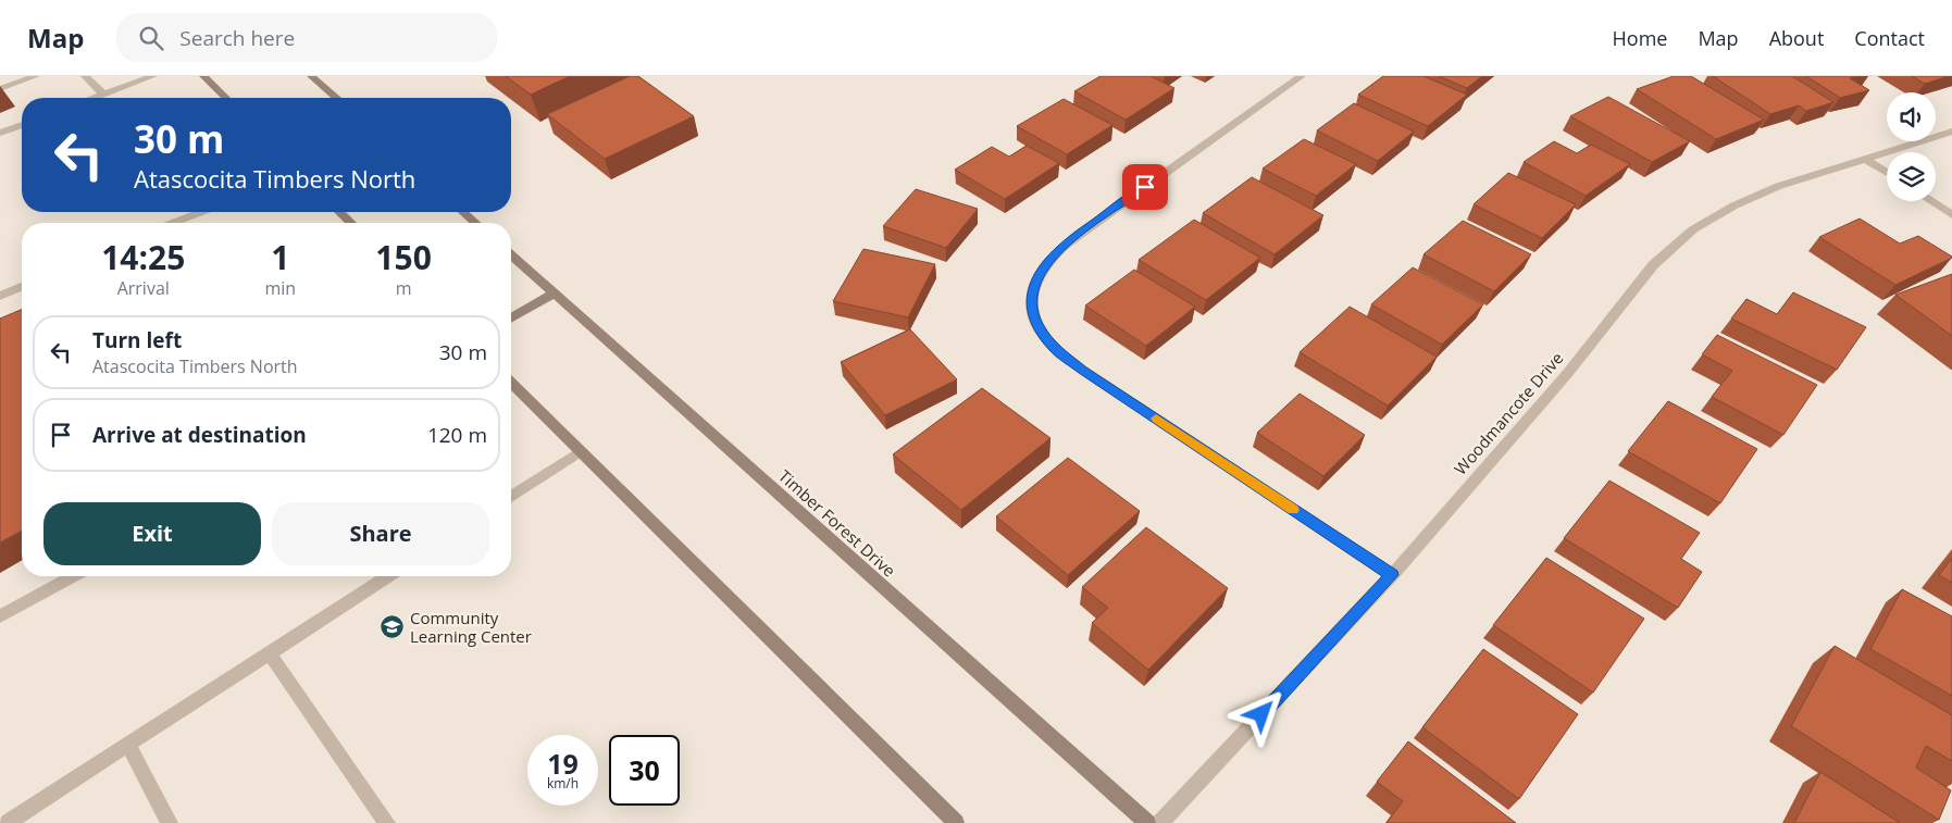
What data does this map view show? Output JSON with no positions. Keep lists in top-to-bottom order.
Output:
{
  "streets": {
    "main road": ["Timber Forest Drive"],
    "street": ["Woodmancote Drive"]
  },
  "places": {
    "school or university": ["Community Learning Center"]
  },
  "page": {
    "header": "Map",
    "search": "Search here",
    "nav": [
      "Home",
      "Map",
      "About",
      "Contact"
    ],
    "turn": ["30 m", "Atascocita Timbers North"],
    "eta": [
      "14:25",
      "Arrival",
      "1",
      "min",
      "150",
      "m"
    ],
    "list": [
      {
        "name": "Turn left",
        "note": "Atascocita Timbers North",
        "value": "30 m"
      },
      {
        "name": "Arrive at destination",
        "value": "120 m"
      }
    ],
    "buttons": ["Exit", "Share"],
    "speed": "19 km/h",
    "limit": "30"
  }
}
